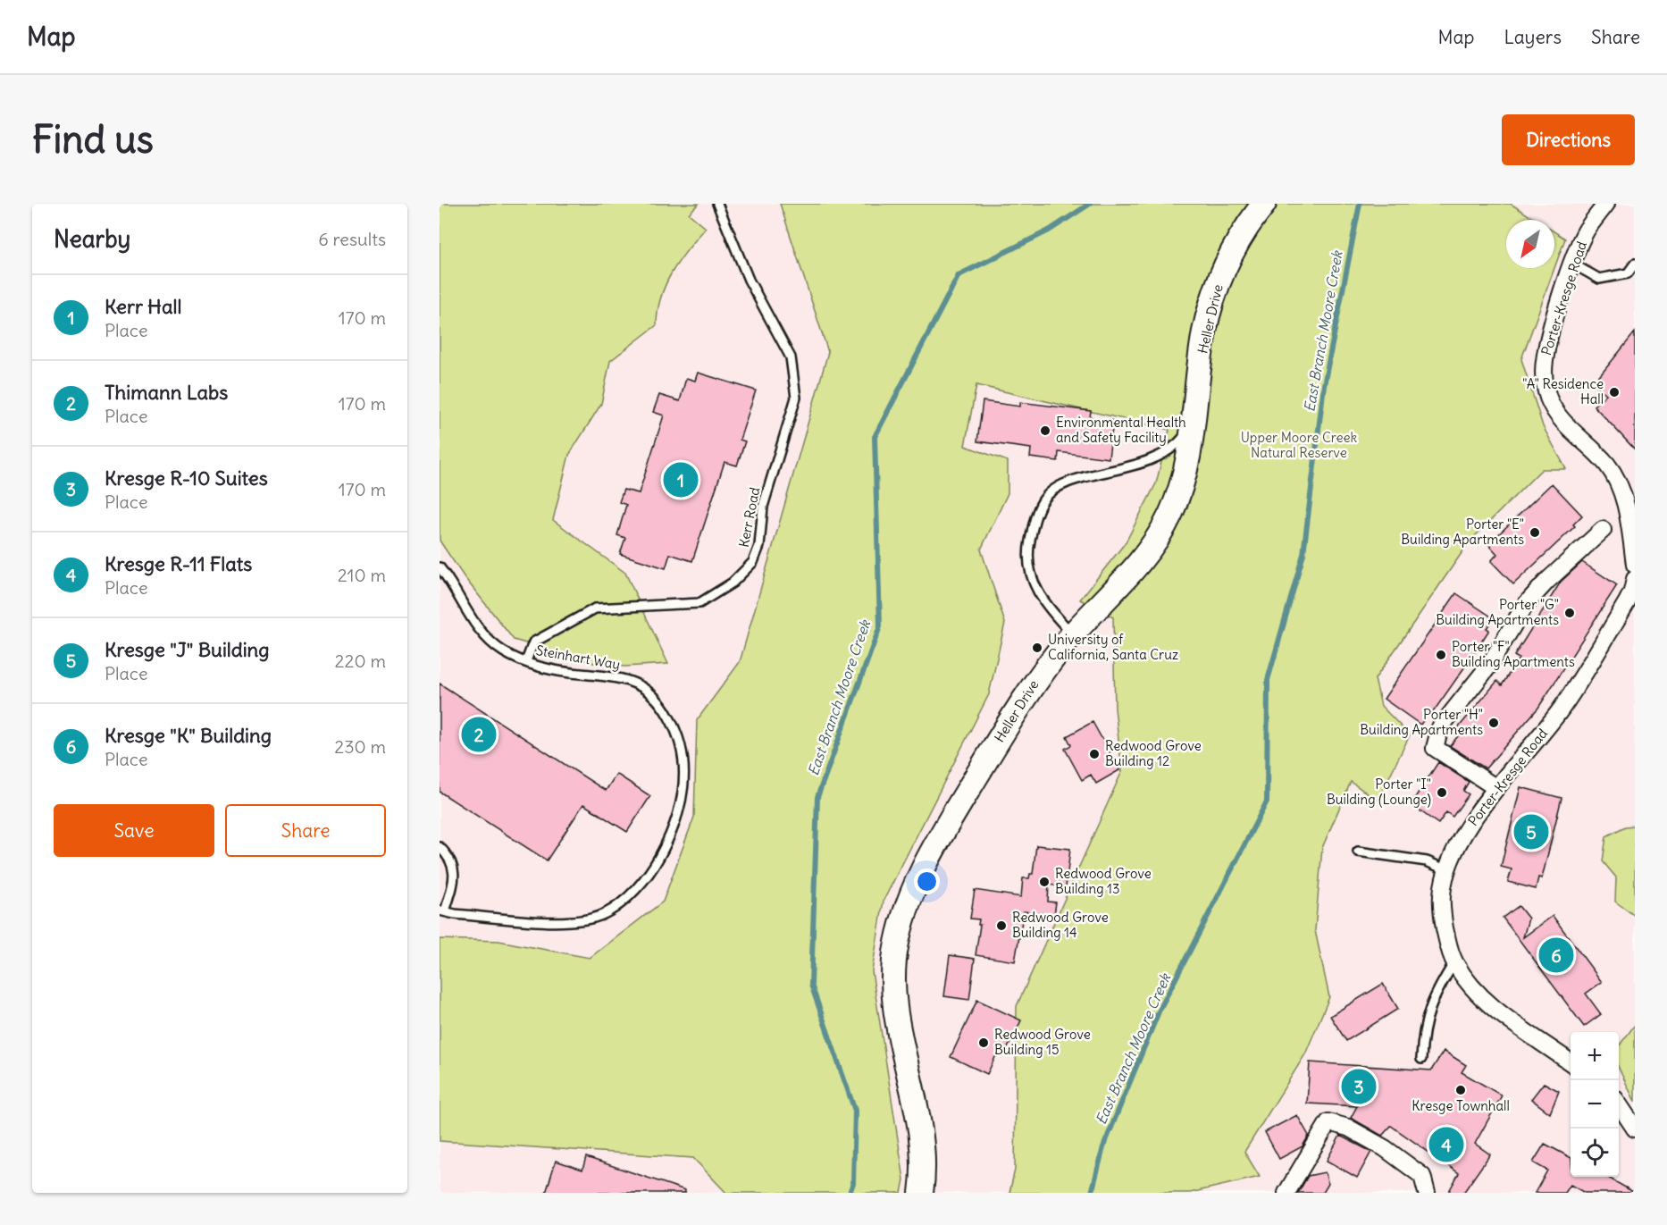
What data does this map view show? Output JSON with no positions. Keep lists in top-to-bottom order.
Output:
{
  "streets": {
    "main road": ["Heller Drive"],
    "street": ["Porter-Kresge Road"],
    "lane": ["Kerr Road", "Steinhart Way"]
  },
  "crossings": [
    ["Kerr Road", "Steinhart Way"]
  ],
  "water": ["East Branch Moore Creek"],
  "parks": ["Upper Moore Creek Natural Reserve"],
  "places": [
    "\"A\" Residence Hall",
    "Environmental Health and Safety Facility",
    "Porter \"E\" Building Apartments",
    "Porter \"G\" Building Apartments",
    "University of California, Santa Cruz",
    "Porter \"F\" Building Apartments",
    "Porter \"H\" Building Apartments",
    "Redwood Grove Building 12",
    "Porter \"I\" Building (Lounge)",
    "Redwood Grove Building 13",
    "Redwood Grove Building 14",
    "Redwood Grove Building 15",
    "Kresge Townhall"
  ],
  "north": "bottom left",
  "page": {
    "header": "Map",
    "nav": ["Map", "Layers", "Share"],
    "buttons": [
      "Directions",
      ["Save", "Share"]
    ],
    "title": "Find us",
    "heading": ["Nearby", "6 results"],
    "list": [
      {
        "mark": "1",
        "name": "Kerr Hall",
        "note": "Place",
        "value": "170 m"
      },
      {
        "mark": "2",
        "name": "Thimann Labs",
        "note": "Place",
        "value": "170 m"
      },
      {
        "mark": "3",
        "name": "Kresge R-10 Suites",
        "note": "Place",
        "value": "170 m"
      },
      {
        "mark": "4",
        "name": "Kresge R-11 Flats",
        "note": "Place",
        "value": "210 m"
      },
      {
        "mark": "5",
        "name": "Kresge \"J\" Building",
        "note": "Place",
        "value": "220 m"
      },
      {
        "mark": "6",
        "name": "Kresge \"K\" Building",
        "note": "Place",
        "value": "230 m"
      }
    ],
    "pins": [
      "1",
      "2",
      "5",
      "6",
      "3",
      "4"
    ],
    "map_buttons": ["+", "−"]
  }
}
